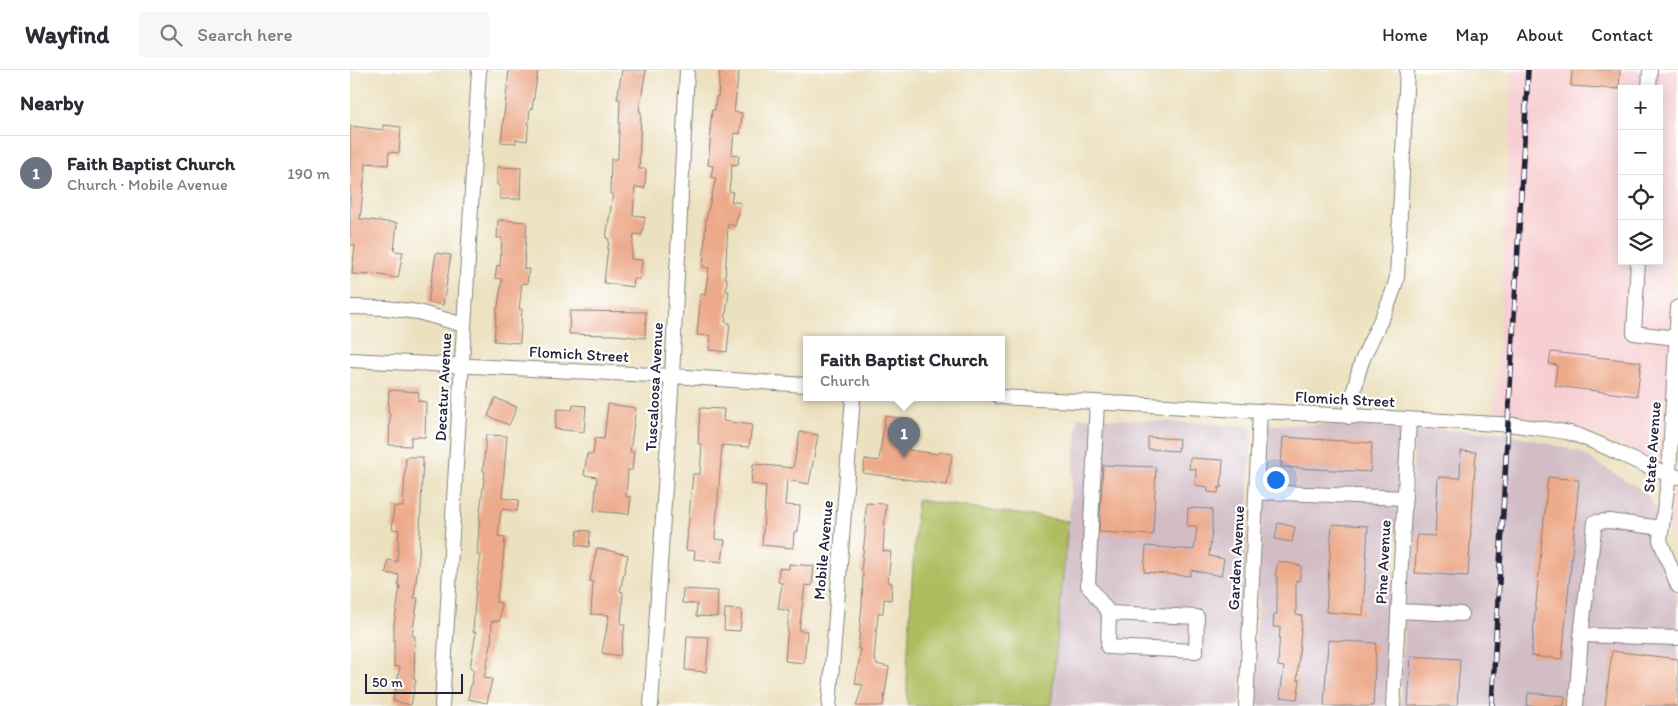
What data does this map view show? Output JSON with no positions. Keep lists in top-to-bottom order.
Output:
{
  "streets": {
    "street": [
      "Flomich Street",
      "Decatur Avenue",
      "Tuscaloosa Avenue",
      "State Avenue",
      "Mobile Avenue",
      "Garden Avenue",
      "Pine Avenue"
    ]
  },
  "crossings": [
    ["Flomich Street", "Decatur Avenue"],
    ["Flomich Street", "Tuscaloosa Avenue"],
    ["Flomich Street", "State Avenue"],
    ["Flomich Street", "Garden Avenue"],
    ["Flomich Street", "Pine Avenue"]
  ],
  "scale_bar": "50 m",
  "page": {
    "header": "Wayfind",
    "search": "Search here",
    "nav": [
      "Home",
      "Map",
      "About",
      "Contact"
    ],
    "heading": "Nearby",
    "map_buttons": ["+", "−"],
    "list": [
      {
        "mark": "1",
        "name": "Faith Baptist Church",
        "note": "Church · Mobile Avenue",
        "value": "190 m"
      }
    ],
    "popup": ["Faith Baptist Church", "Church"],
    "pins": "1",
    "scale": "50 m"
  }
}
